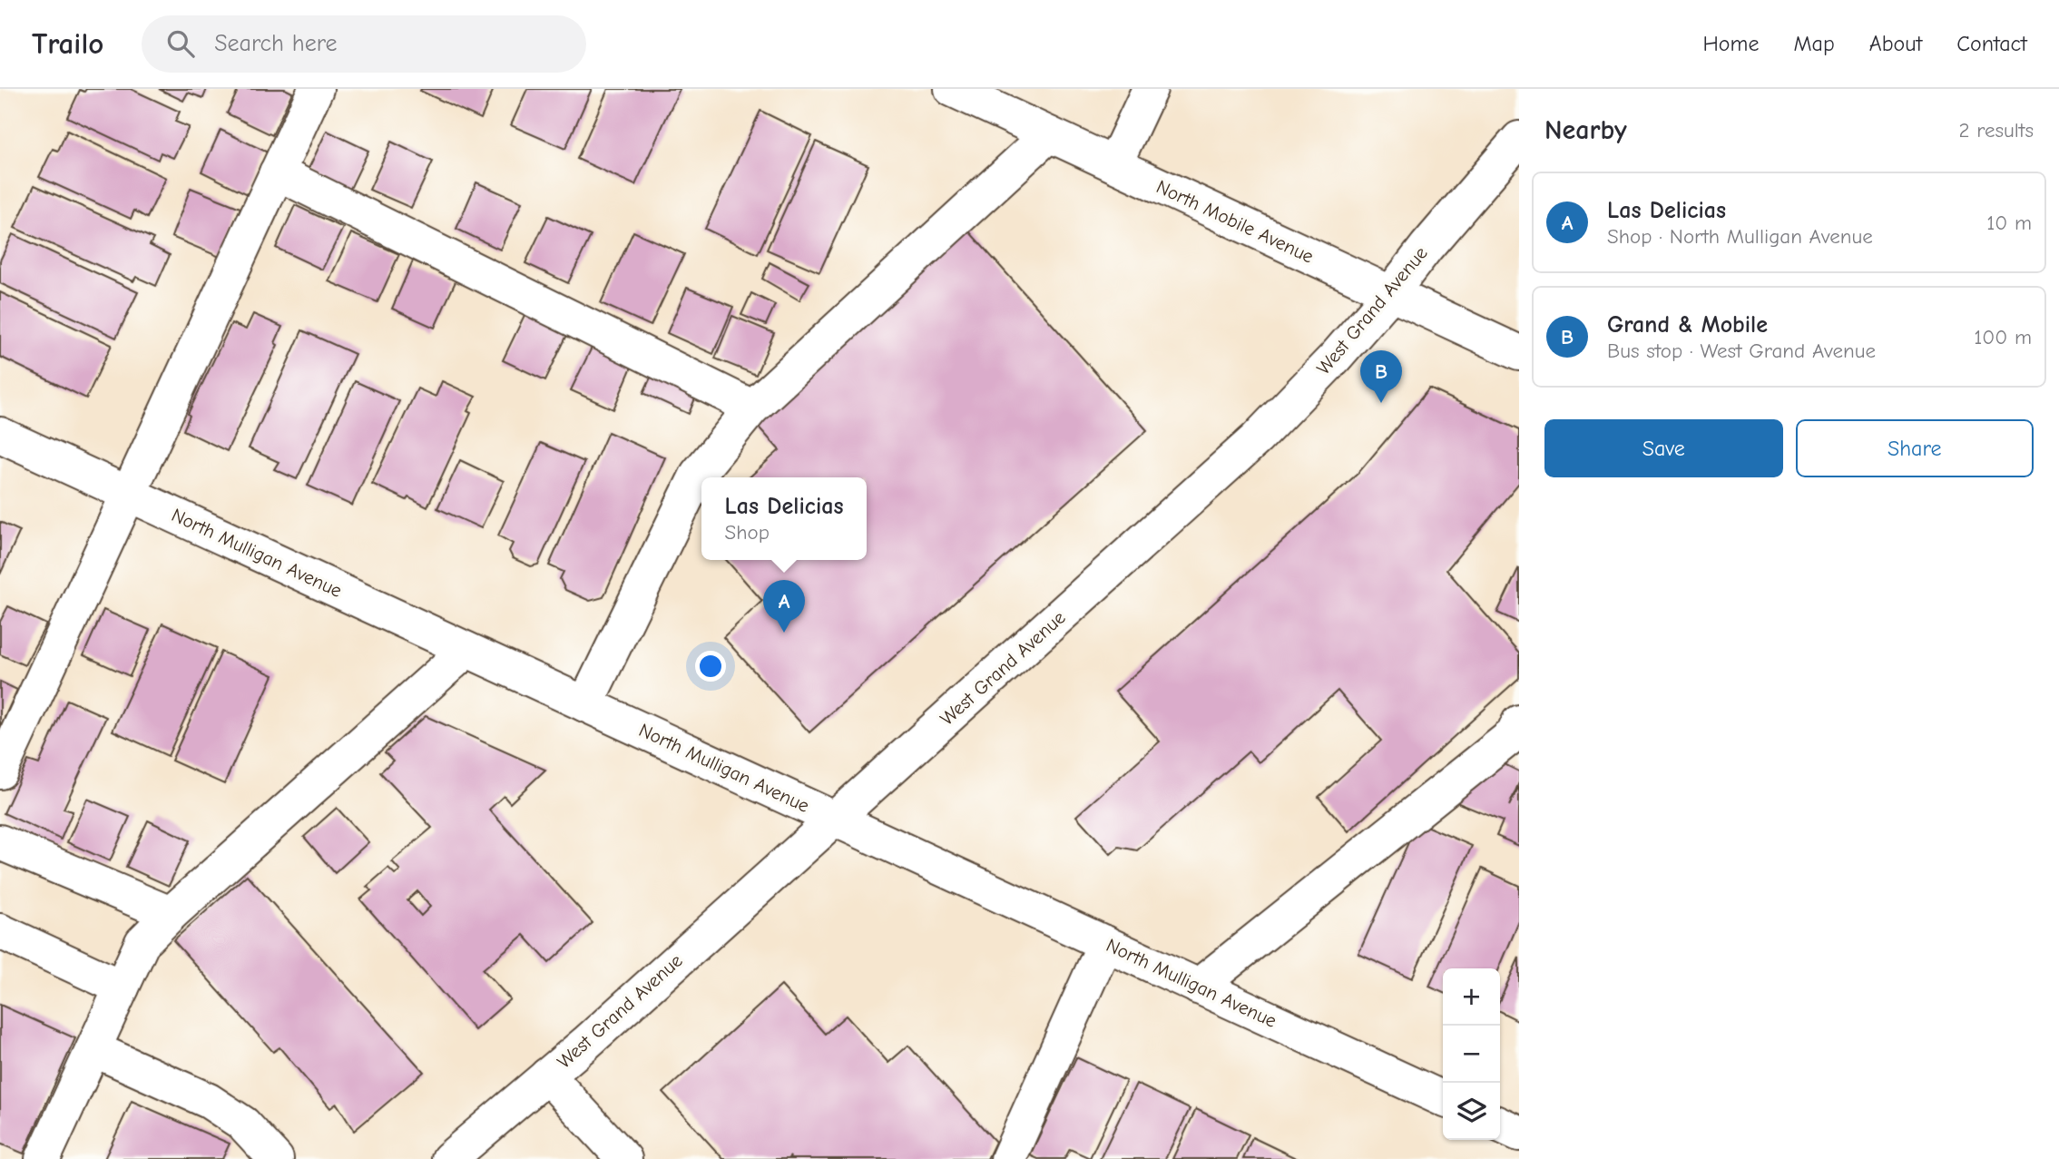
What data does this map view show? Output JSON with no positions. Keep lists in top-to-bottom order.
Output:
{
  "streets": {
    "street": ["North Mobile Avenue", "West Grand Avenue", "North Mulligan Avenue"]
  },
  "crossings": [
    ["North Mobile Avenue", "West Grand Avenue"],
    ["West Grand Avenue", "North Mulligan Avenue"]
  ],
  "page": {
    "header": "Trailo",
    "search": "Search here",
    "nav": [
      "Home",
      "Map",
      "About",
      "Contact"
    ],
    "heading": ["Nearby", "2 results"],
    "list": [
      {
        "mark": "A",
        "name": "Las Delicias",
        "note": "Shop · North Mulligan Avenue",
        "value": "10 m"
      },
      {
        "mark": "B",
        "name": "Grand & Mobile",
        "note": "Bus stop · West Grand Avenue",
        "value": "100 m"
      }
    ],
    "pins": ["B", "A"],
    "buttons": ["Save", "Share"],
    "popup": ["Las Delicias", "Shop"],
    "map_buttons": ["+", "−"]
  }
}
